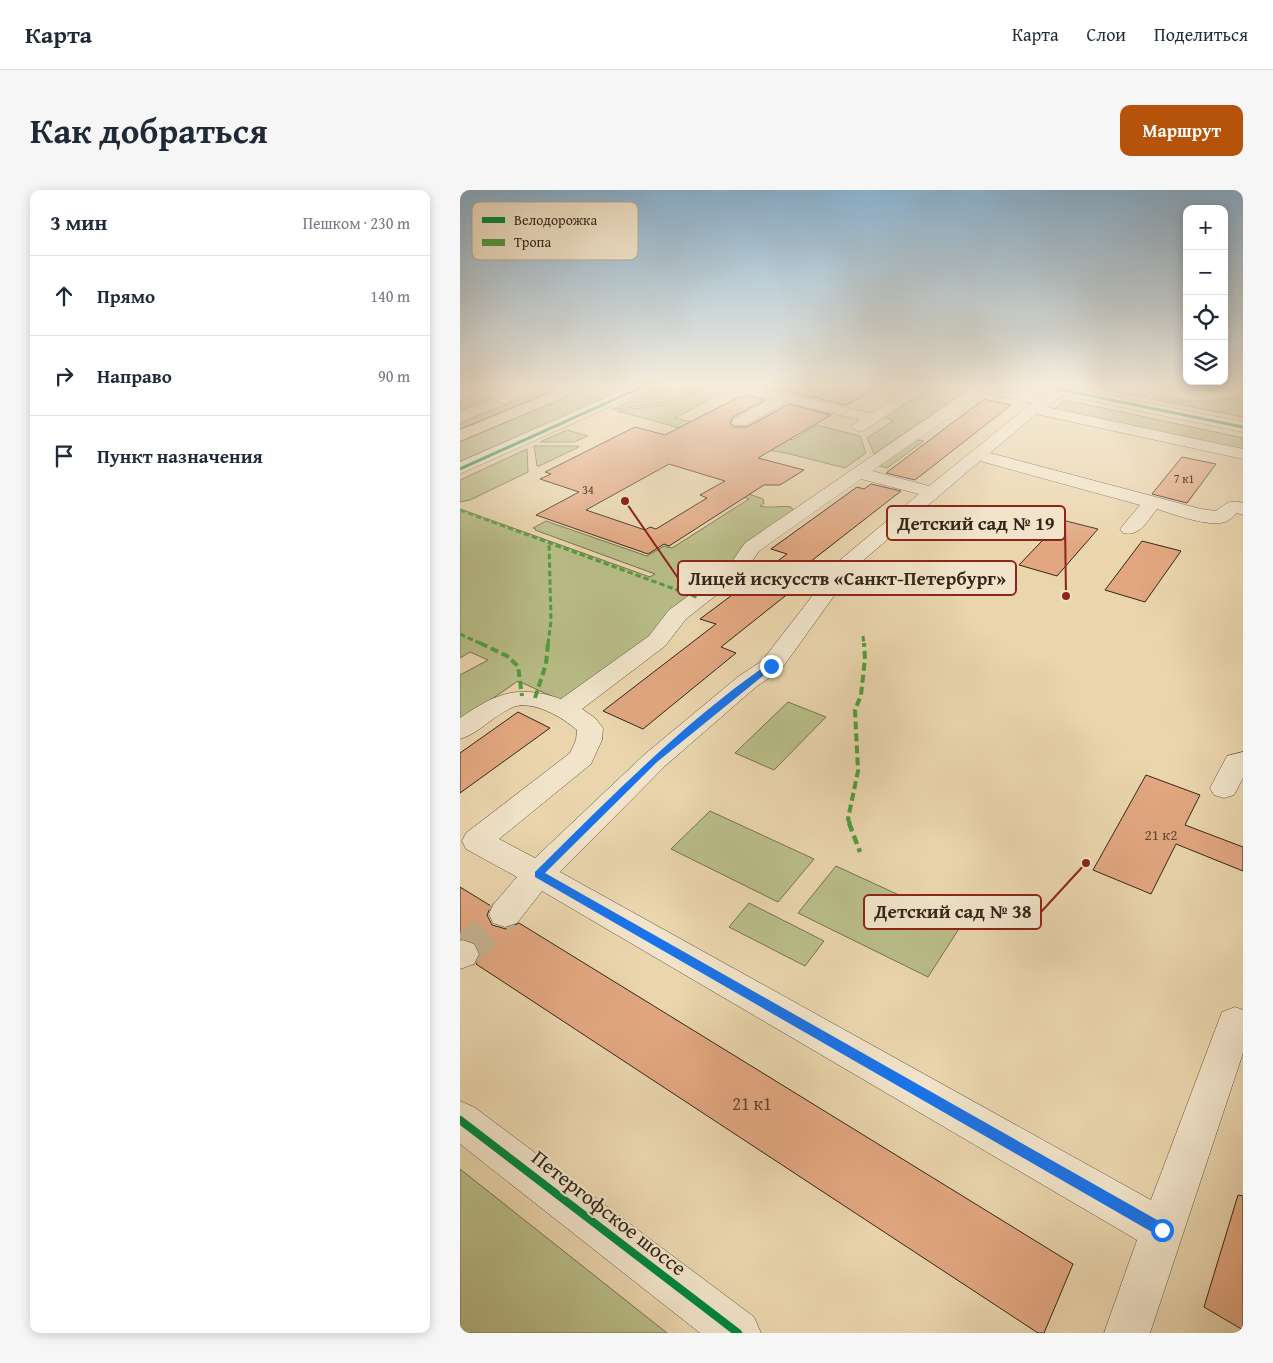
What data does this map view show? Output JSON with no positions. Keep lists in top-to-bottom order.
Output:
{
  "streets": {
    "street": ["Петергофское шоссе"]
  },
  "places": ["Лицей искусств «Санкт-Петербург»", "Детский сад № 19", "Детский сад № 38"],
  "house_numbers": [
    "7 к1",
    "34",
    "21 к2",
    "21 к1"
  ],
  "legend": ["Велодорожка", "Тропа"],
  "page": {
    "header": "Карта",
    "nav": ["Карта", "Слои", "Поделиться"],
    "title": "Как добраться",
    "buttons": "Маршрут",
    "heading": ["3 мин", "Пешком · 230 m"],
    "map_buttons": ["+", "−"],
    "list": [
      ["Прямо", "140 m"],
      ["Направо", "90 m"],
      "Пункт назначения"
    ]
  }
}
